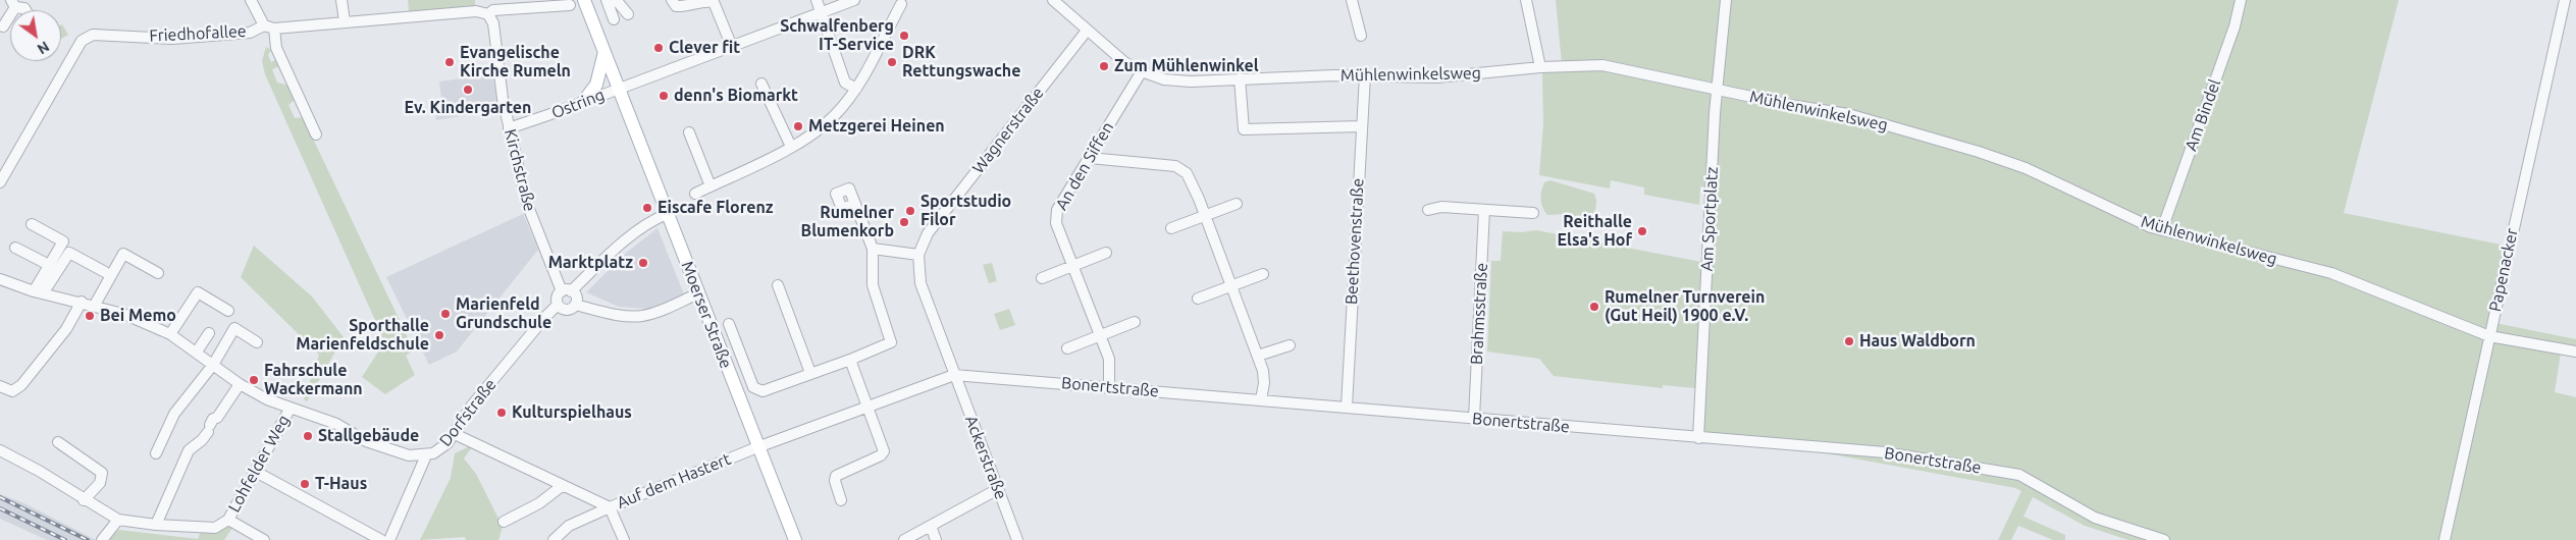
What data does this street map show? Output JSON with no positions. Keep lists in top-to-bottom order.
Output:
{
  "streets": {
    "main road": ["Moerser Straße"],
    "street": [
      "Friedhofallee",
      "Mühlenwinkelsweg",
      "Ostring",
      "Am Bindel",
      "Wagnerstraße",
      "An den Siffen",
      "Kirchstraße",
      "Am Sportplatz",
      "Beethovenstraße",
      "Papenacker",
      "Brahmsstraße",
      "Bonertstraße",
      "Dorfstraße",
      "Ackerstraße",
      "Lohfelder Weg",
      "Auf dem Hastert"
    ]
  },
  "crossings": [
    ["Friedhofallee", "Kirchstraße"],
    ["Mühlenwinkelsweg", "Am Bindel"],
    ["Mühlenwinkelsweg", "Wagnerstraße"],
    ["Mühlenwinkelsweg", "An den Siffen"],
    ["Mühlenwinkelsweg", "Am Sportplatz"],
    ["Mühlenwinkelsweg", "Beethovenstraße"],
    ["Mühlenwinkelsweg", "Papenacker"],
    ["Ostring", "Kirchstraße"],
    ["Ostring", "Moerser Straße"],
    ["Wagnerstraße", "Bonertstraße"],
    ["Wagnerstraße", "Ackerstraße"],
    ["An den Siffen", "Bonertstraße"],
    ["Kirchstraße", "Dorfstraße"],
    ["Am Sportplatz", "Bonertstraße"],
    ["Beethovenstraße", "Bonertstraße"],
    ["Brahmsstraße", "Bonertstraße"],
    ["Moerser Straße", "Bonertstraße"],
    ["Moerser Straße", "Auf dem Hastert"],
    ["Bonertstraße", "Ackerstraße"],
    ["Bonertstraße", "Auf dem Hastert"],
    ["Dorfstraße", "Lohfelder Weg"],
    ["Dorfstraße", "Auf dem Hastert"]
  ],
  "places": [
    "Schwalfenberg IT-Service",
    "Clever fit",
    "Evangelische Kirche Rumeln",
    "DRK Rettungswache",
    "Zum Mühlenwinkel",
    "Ev. Kindergarten",
    "denn's Biomarkt",
    "Metzgerei Heinen",
    "Eiscafe Florenz",
    "Sportstudio Filor",
    "Rumelner Blumenkorb",
    "Reithalle Elsa's Hof",
    "Marktplatz",
    "Rumelner Turnverein (Gut Heil) 1900 e.V.",
    "Marienfeld Grundschule",
    "Bei Memo",
    "Sporthalle Marienfeldschule",
    "Haus Waldborn",
    "Fahrschule Wackermann",
    "Kulturspielhaus",
    "Stallgebäude",
    "T-Haus"
  ],
  "north": "bottom right"
}
